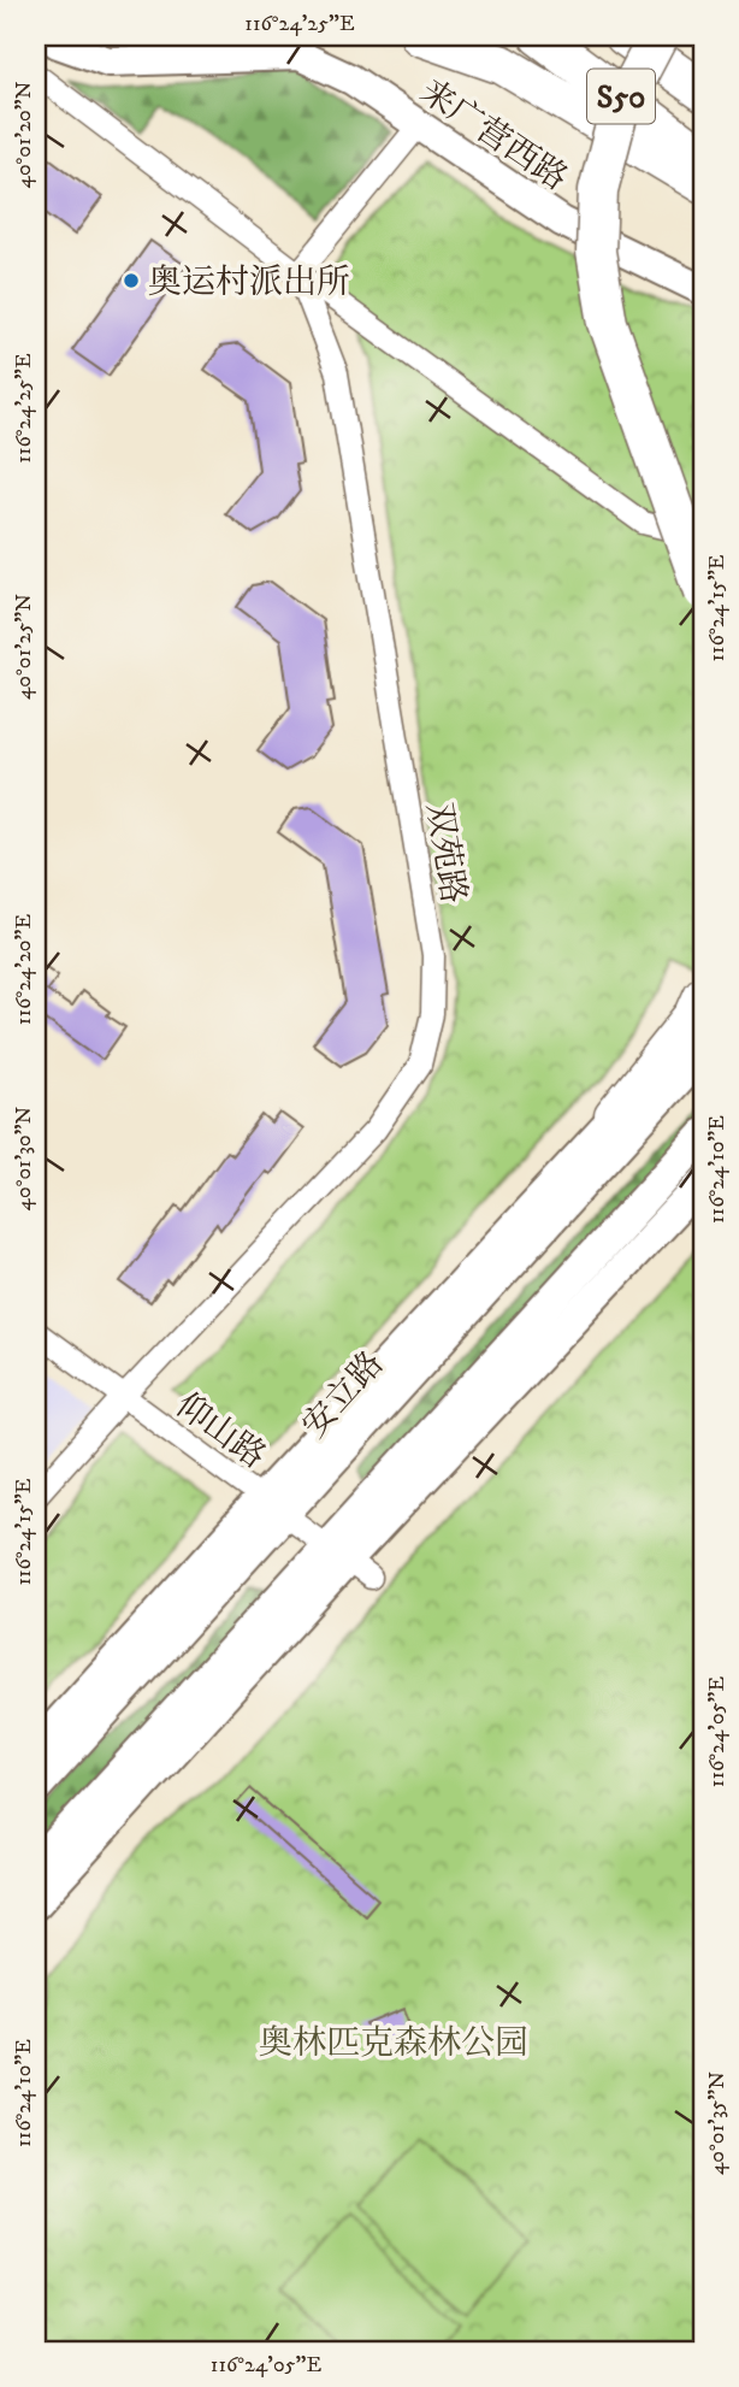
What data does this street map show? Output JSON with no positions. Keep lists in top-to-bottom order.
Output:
{
  "streets": {
    "highway": ["S50"],
    "main road": ["安立路"],
    "street": ["来广营西路", "双苑路", "仰山路"]
  },
  "crossings": [
    ["双苑路", "仰山路"],
    ["安立路", "仰山路"]
  ],
  "parks": ["奥林匹克森林公园"],
  "places": ["奥运村派出所"],
  "coordinates": [
    "116°24'25\"E",
    "40°01'20\"N",
    "116°24'15\"E",
    "40°01'25\"N",
    "116°24'20\"E",
    "40°01'30\"N",
    "116°24'10\"E",
    "116°24'05\"E",
    "40°01'35\"N"
  ]
}
